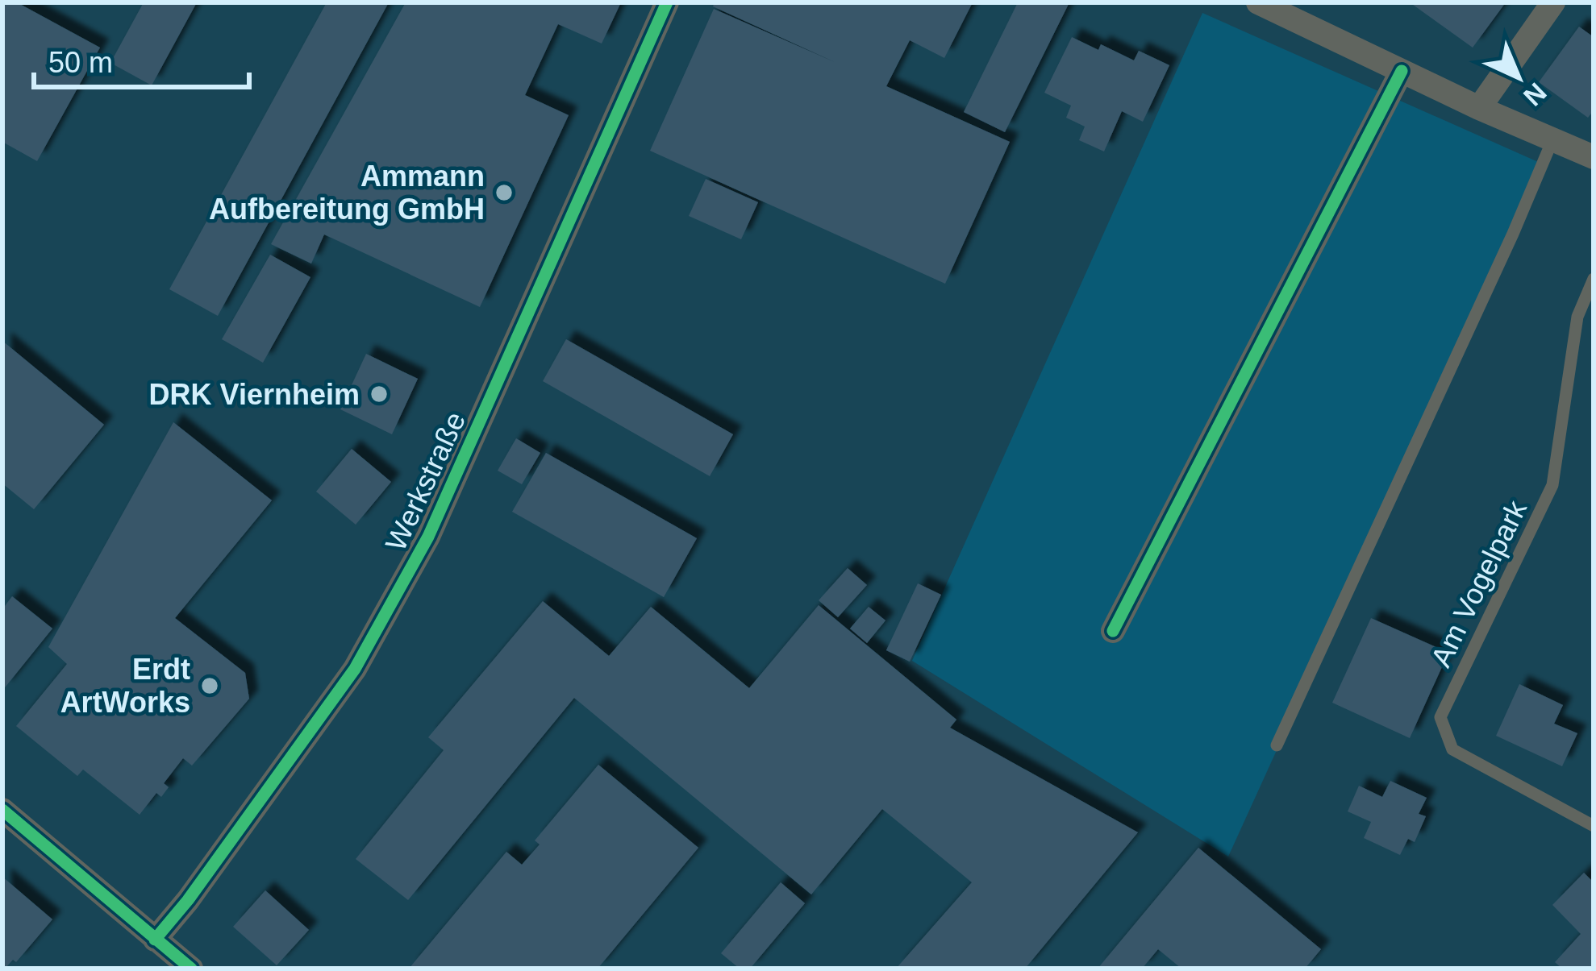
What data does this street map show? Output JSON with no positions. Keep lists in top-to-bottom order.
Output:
{
  "streets": {
    "street": ["Werkstraße"],
    "lane": ["Am Vogelpark"]
  },
  "places": ["Ammann Aufbereitung GmbH", "DRK Viernheim", "Erdt ArtWorks"],
  "scale_bar": "50 m",
  "north": "bottom right"
}
